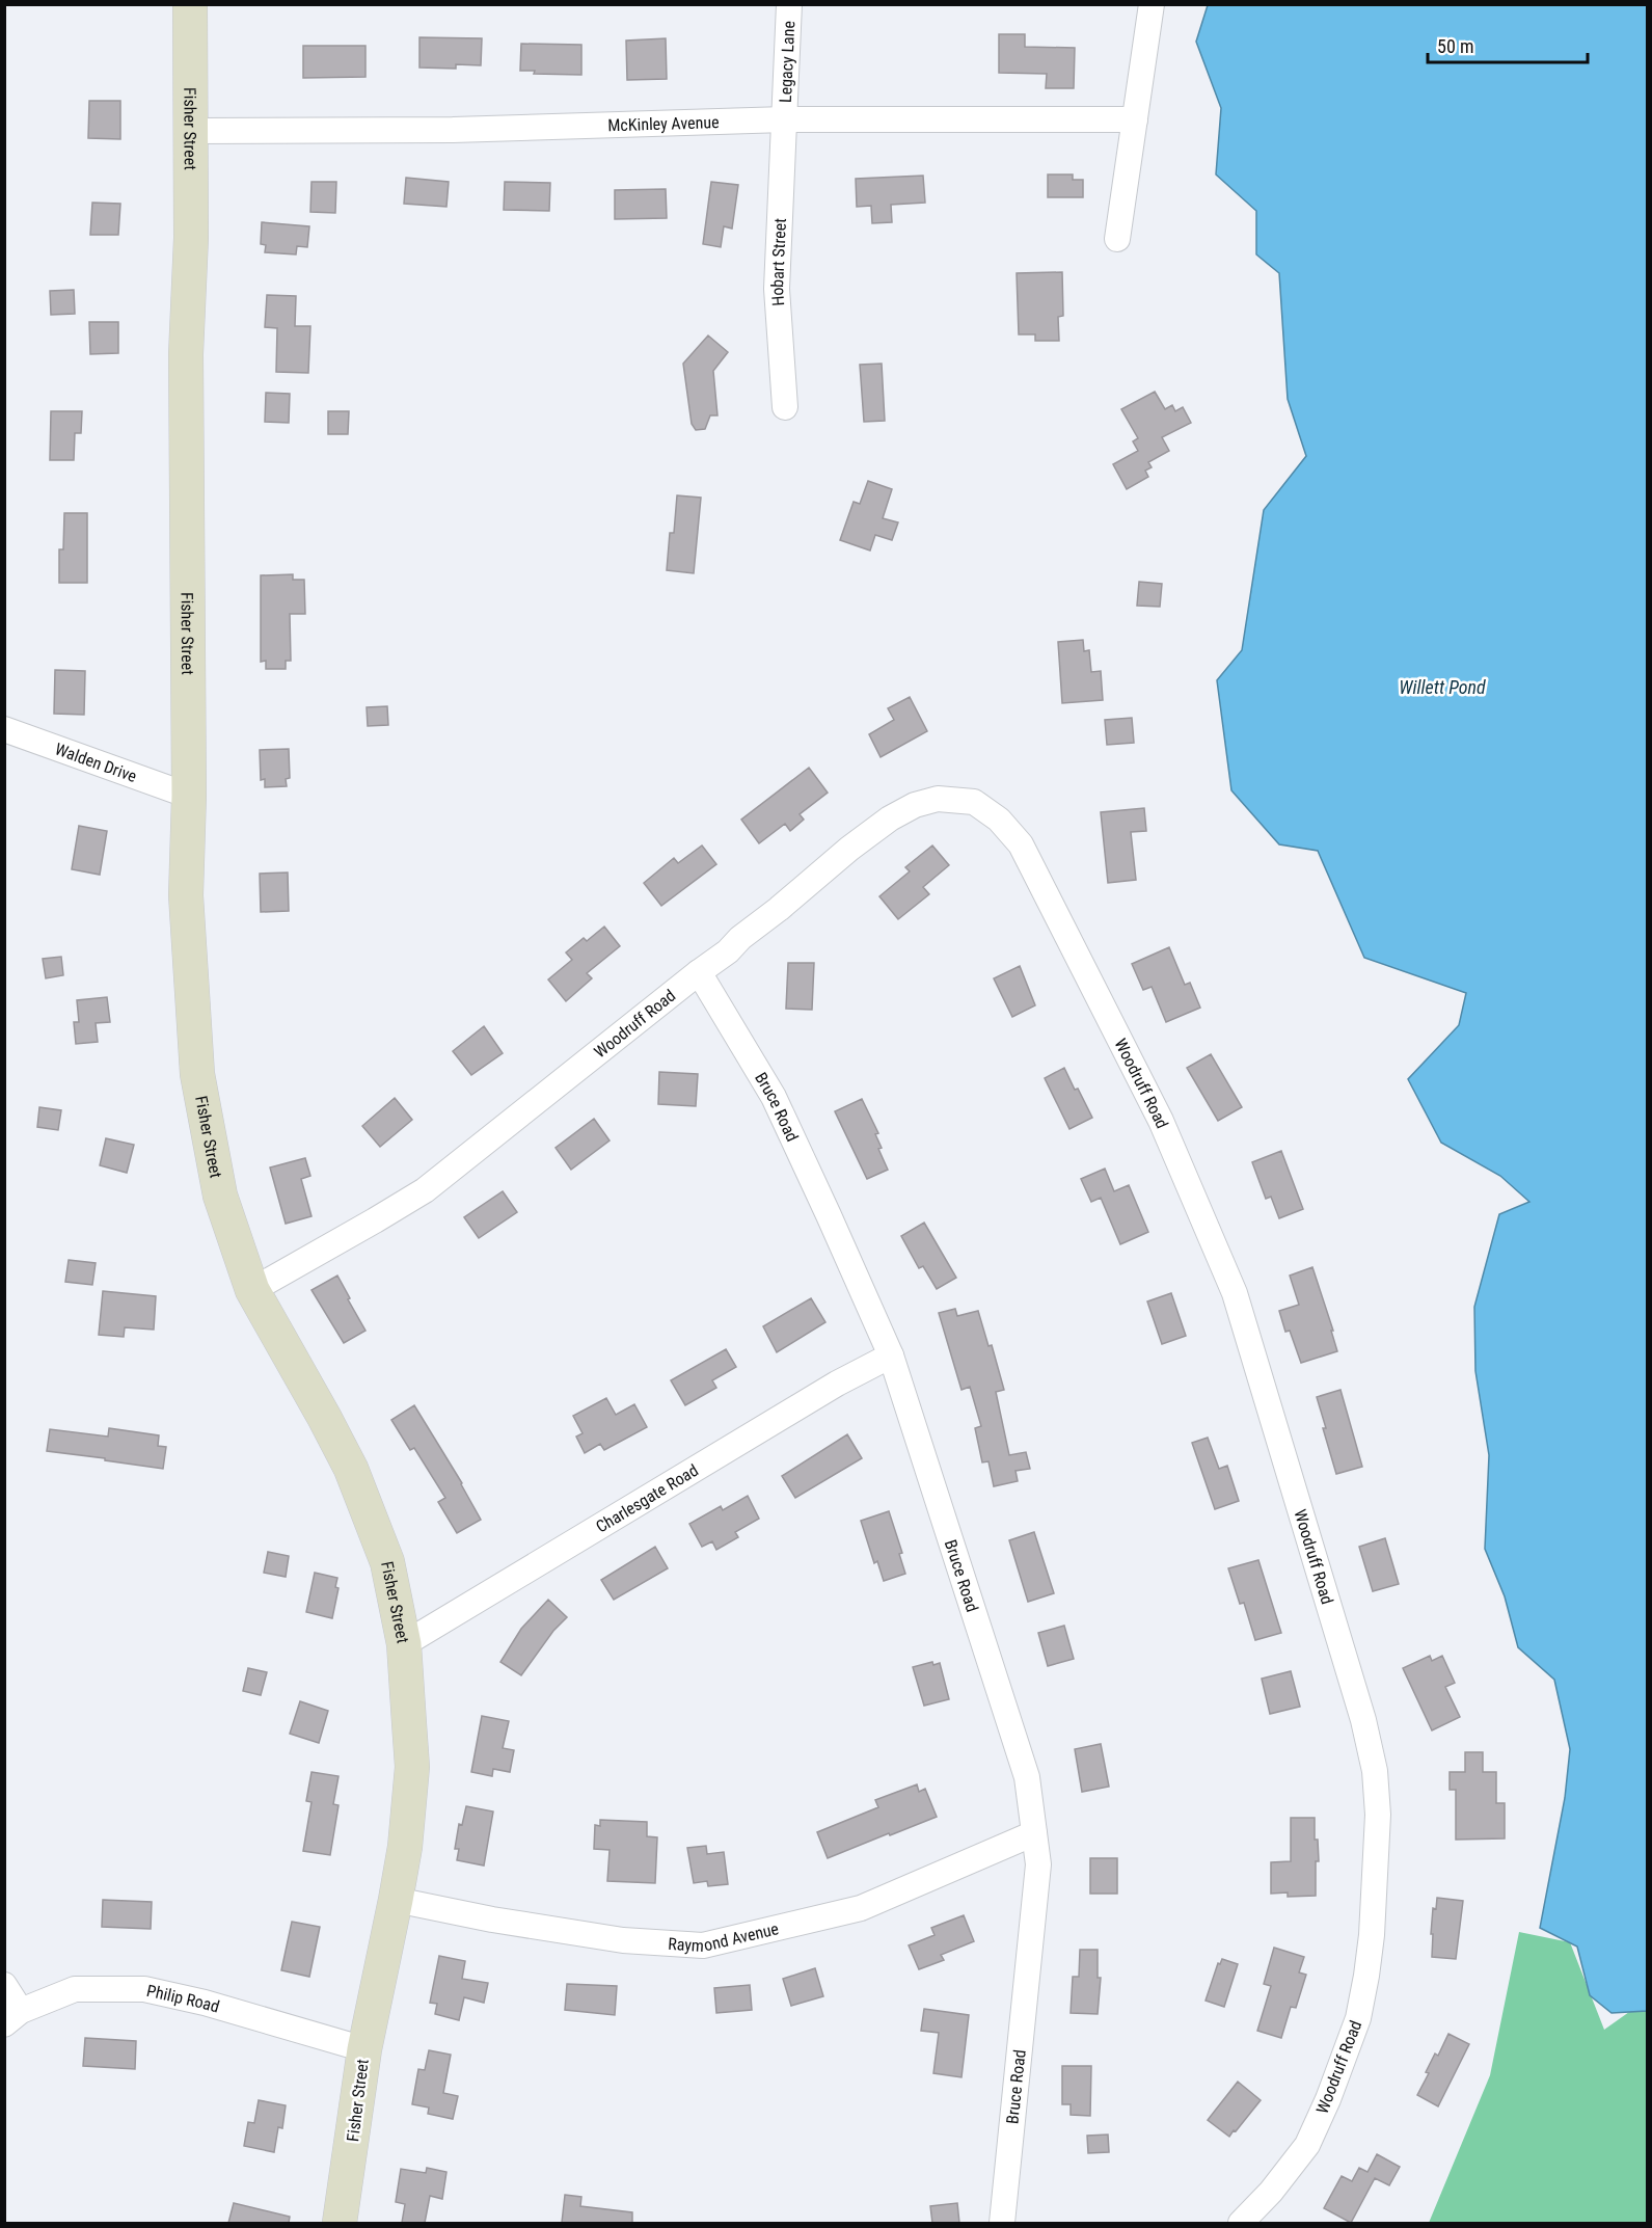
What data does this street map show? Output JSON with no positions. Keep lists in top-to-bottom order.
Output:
{
  "streets": {
    "main road": ["Fisher Street"],
    "street": [
      "Legacy Lane",
      "McKinley Avenue",
      "Hobart Street",
      "Walden Drive",
      "Woodruff Road",
      "Bruce Road",
      "Charlesgate Road",
      "Raymond Avenue",
      "Philip Road"
    ]
  },
  "crossings": [
    ["Legacy Lane", "McKinley Avenue"],
    ["Legacy Lane", "Hobart Street"],
    ["McKinley Avenue", "Fisher Street"],
    ["McKinley Avenue", "Hobart Street"],
    ["Fisher Street", "Walden Drive"],
    ["Fisher Street", "Woodruff Road"],
    ["Fisher Street", "Charlesgate Road"],
    ["Fisher Street", "Raymond Avenue"],
    ["Fisher Street", "Philip Road"],
    ["Woodruff Road", "Bruce Road"],
    ["Bruce Road", "Charlesgate Road"],
    ["Bruce Road", "Raymond Avenue"]
  ],
  "water": ["Willett Pond"],
  "scale_bar": "50 m"
}
